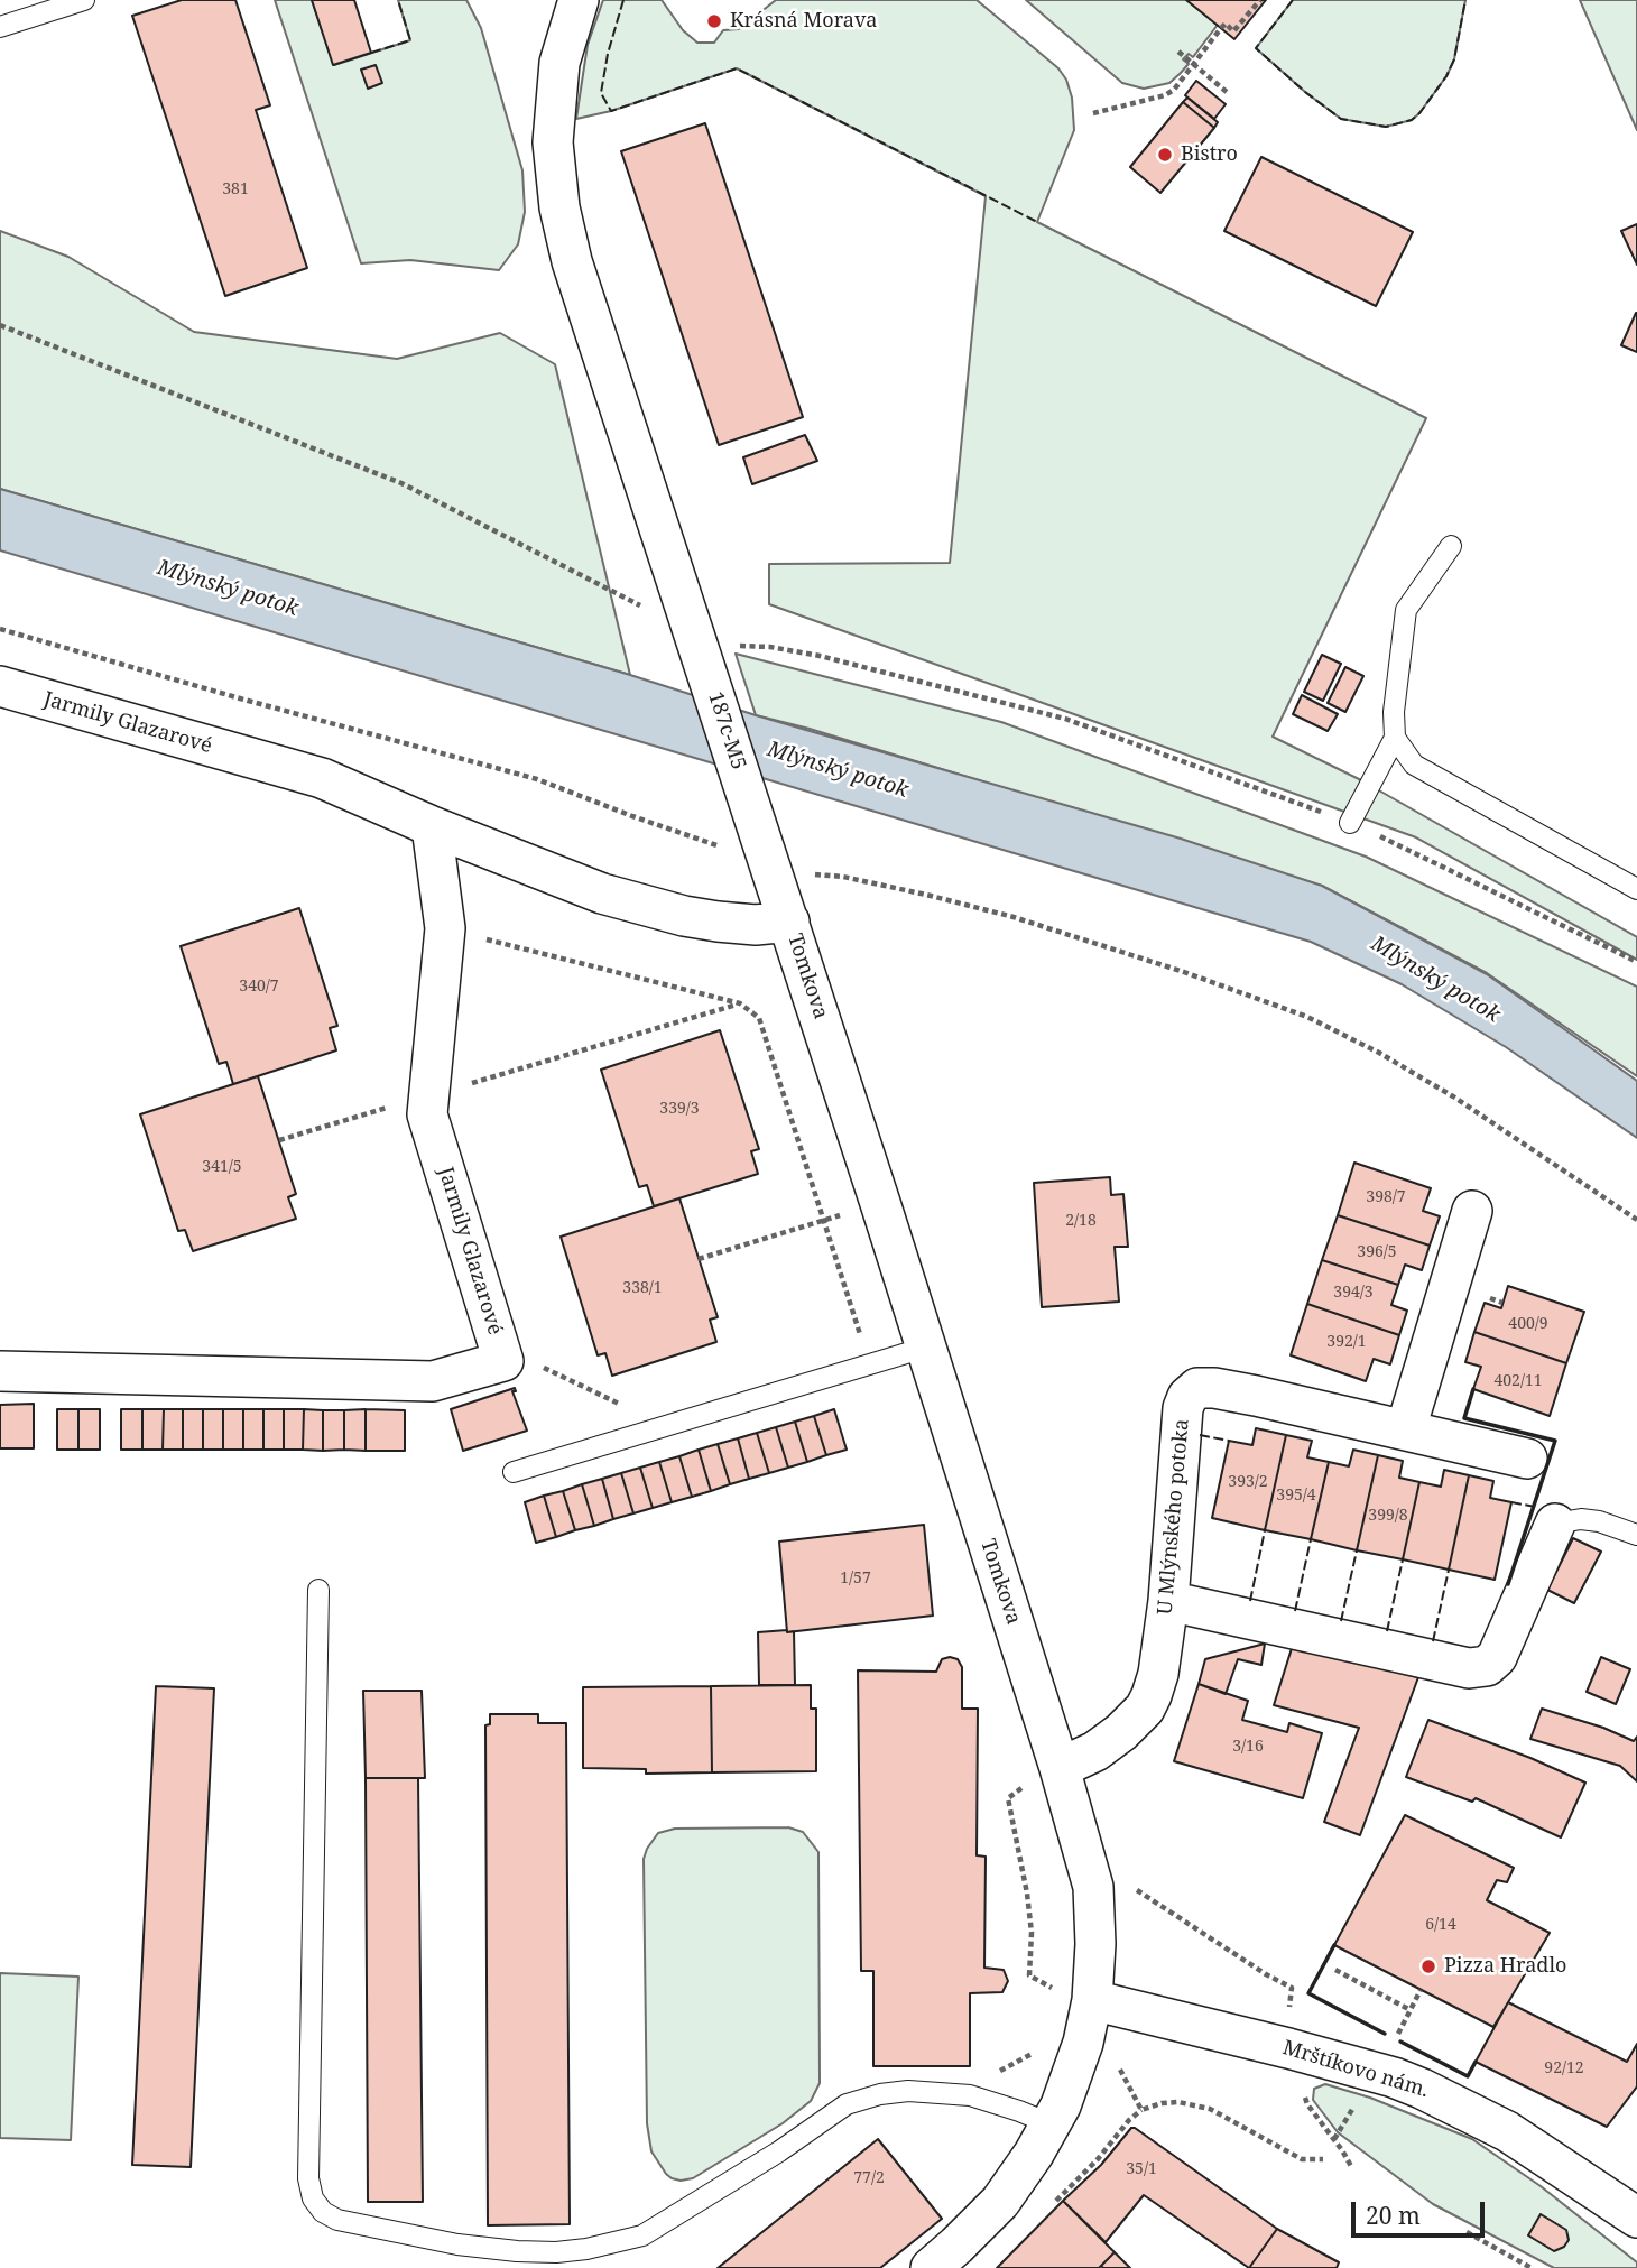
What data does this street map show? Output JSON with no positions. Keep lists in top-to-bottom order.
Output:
{
  "streets": {
    "street": [
      "Jarmily Glazarové",
      "187c-M5",
      "Tomkova",
      "U Mlýnského potoka",
      "Mrštíkovo nám."
    ]
  },
  "crossings": [
    ["Jarmily Glazarové", "Tomkova"],
    ["187c-M5", "Tomkova"],
    ["Tomkova", "U Mlýnského potoka"],
    ["Tomkova", "Mrštíkovo nám."]
  ],
  "water": ["Mlýnský potok"],
  "places": ["Krásná Morava", "Bistro", "Pizza Hradlo"],
  "house_numbers": [
    "381",
    "340/7",
    "339/3",
    "341/5",
    "398/7",
    "2/18",
    "396/5",
    "338/1",
    "394/3",
    "400/9",
    "392/1",
    "402/11",
    "393/2",
    "395/4",
    "399/8",
    "1/57",
    "3/16",
    "6/14",
    "92/12",
    "35/1",
    "77/2"
  ],
  "scale_bar": "20 m"
}
